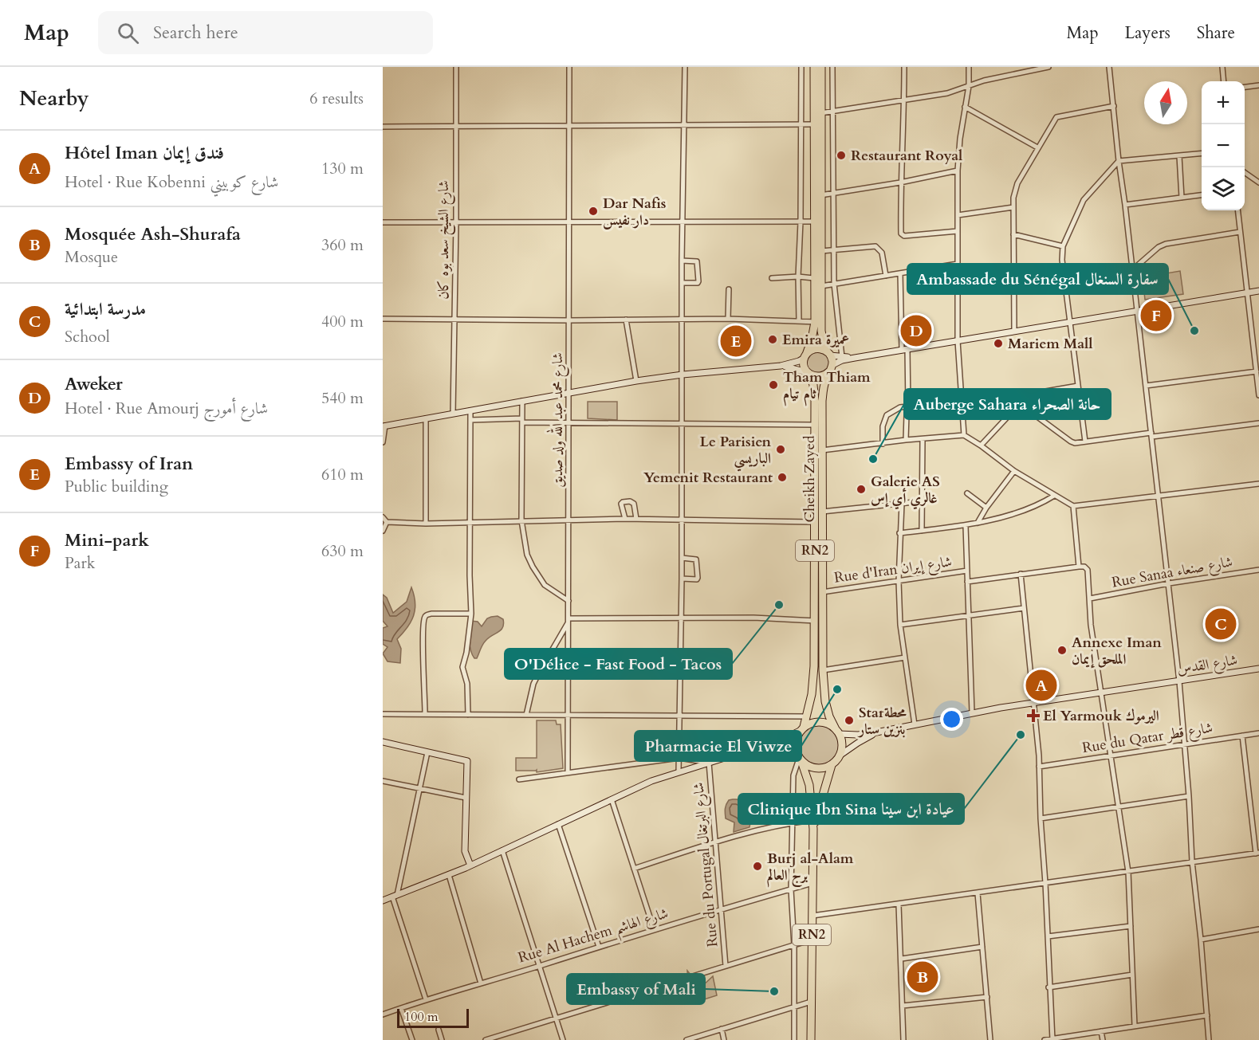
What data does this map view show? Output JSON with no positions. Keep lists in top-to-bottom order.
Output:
{
  "streets": {
    "highway": ["Cheikh Zayed", "RN2"],
    "street": [
      "شارع الشيخ سعد بوه كان",
      "شارع محمد عبد الله ولد صديق",
      "Rue d'Iran شارع إيران",
      "Rue Sanaa شارع صنعاء",
      "شارع القدس",
      "Rue du Qatar شارع قطر",
      "Rue du Portugal شارع البرتغال",
      "Rue Al Hachem شارع الهاشم"
    ]
  },
  "crossings": [
    ["Cheikh Zayed", "RN2"],
    ["Cheikh Zayed", "Rue d'Iran شارع إيران"],
    ["RN2", "Rue Al Hachem شارع الهاشم"],
    ["Rue d'Iran شارع إيران", "Rue Sanaa شارع صنعاء"],
    ["Rue du Portugal شارع البرتغال", "Rue Al Hachem شارع الهاشم"]
  ],
  "places": {
    "other": [
      "Restaurant Royal",
      "Dar Nafis دار نفيس",
      "Ambassade du Sénégal سفارة السنغال",
      "Emira عميرة",
      "Mariem Mall",
      "Tham Thiam ثام تيام",
      "Le Parisien الباريسي",
      "Auberge Sahara حانة الصحراء",
      "Yemenit Restaurant",
      "Galerie AS غالري أي إس",
      "O'Délice - Fast Food - Tacos",
      "Annexe Iman الملحق إيمان",
      "Pharmacie El Viwze",
      "Starمحطة بنزين ستار",
      "Clinique Ibn Sina عيادة ابن سينا",
      "Burj al-Alam برج العالم",
      "Embassy of Mali"
    ],
    "health": ["El Yarmouk اليرموك"]
  },
  "scale_bar": "100 m",
  "north": "top",
  "page": {
    "header": "Map",
    "search": "Search here",
    "nav": ["Map", "Layers", "Share"],
    "heading": ["Nearby", "6 results"],
    "map_buttons": ["+", "−"],
    "list": [
      {
        "mark": "A",
        "name": "Hôtel Iman فندق إيمان",
        "note": "Hotel · Rue Kobenni شارع كوبيني",
        "value": "130 m"
      },
      {
        "mark": "B",
        "name": "Mosquée Ash-Shurafa",
        "note": "Mosque",
        "value": "360 m"
      },
      {
        "mark": "C",
        "name": "مدرسة ابتدائية",
        "note": "School",
        "value": "400 m"
      },
      {
        "mark": "D",
        "name": "Aweker",
        "note": "Hotel · Rue Amourj شارع أمورج",
        "value": "540 m"
      },
      {
        "mark": "E",
        "name": "Embassy of Iran",
        "note": "Public building",
        "value": "610 m"
      },
      {
        "mark": "F",
        "name": "Mini-park",
        "note": "Park",
        "value": "630 m"
      }
    ],
    "pins": [
      "F",
      "D",
      "E",
      "C",
      "A",
      "B"
    ],
    "scale": "100 m"
  }
}
